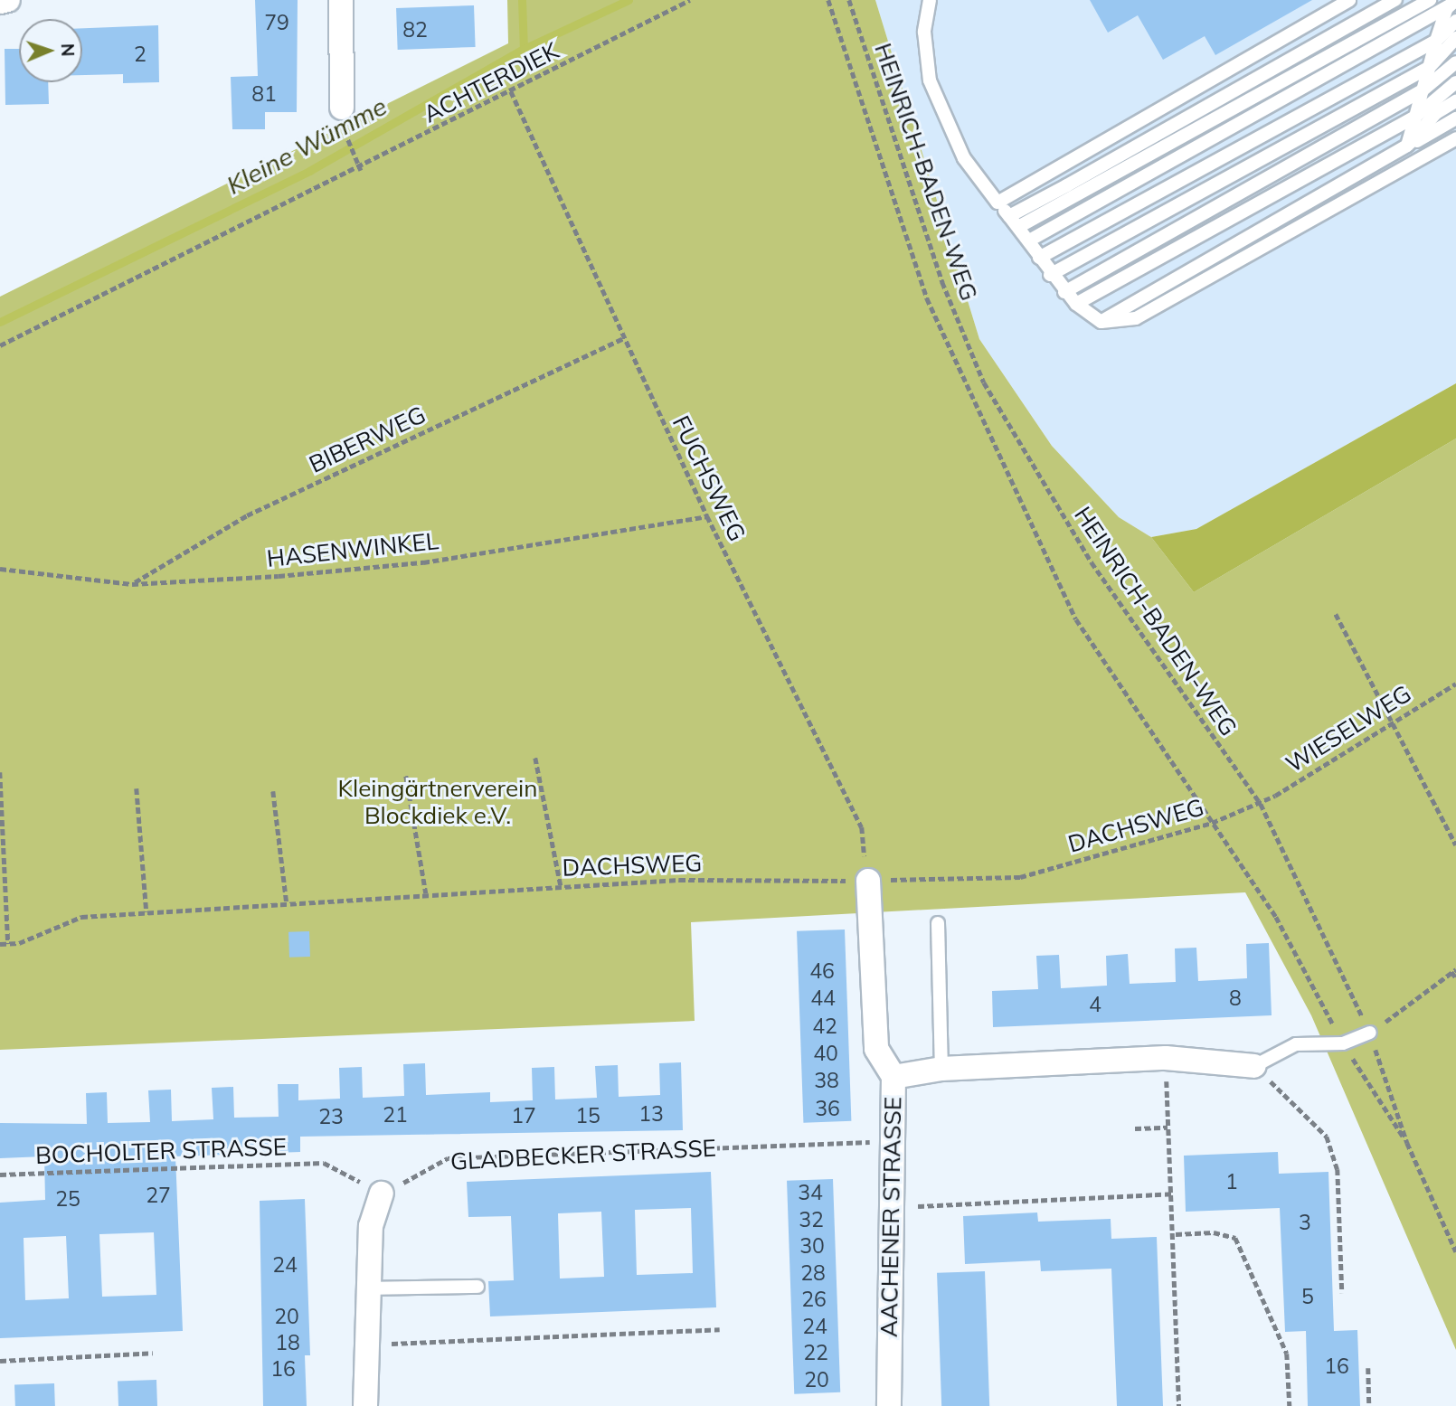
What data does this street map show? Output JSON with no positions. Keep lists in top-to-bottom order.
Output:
{
  "streets": {
    "street": ["AACHENER STRASSE"],
    "path": [
      "ACHTERDIEK",
      "HEINRICH-BADEN-WEG",
      "BIBERWEG",
      "FUCHSWEG",
      "HASENWINKEL",
      "WIESELWEG",
      "DACHSWEG",
      "BOCHOLTER STRASSE",
      "GLADBECKER STRASSE"
    ]
  },
  "crossings": [
    ["ACHTERDIEK", "FUCHSWEG"],
    ["HEINRICH-BADEN-WEG", "WIESELWEG"],
    ["HEINRICH-BADEN-WEG", "DACHSWEG"],
    ["BIBERWEG", "FUCHSWEG"],
    ["BIBERWEG", "HASENWINKEL"],
    ["FUCHSWEG", "HASENWINKEL"],
    ["FUCHSWEG", "DACHSWEG"],
    ["FUCHSWEG", "AACHENER STRASSE"],
    ["WIESELWEG", "DACHSWEG"],
    ["DACHSWEG", "AACHENER STRASSE"],
    ["BOCHOLTER STRASSE", "GLADBECKER STRASSE"],
    ["GLADBECKER STRASSE", "AACHENER STRASSE"]
  ],
  "water": ["Kleine Wümme"],
  "parks": ["Kleingärtnerverein Blockdiek e.V."],
  "house_numbers": [
    "79",
    "82",
    "2",
    "81",
    "46",
    "44",
    "8",
    "4",
    "42",
    "40",
    "38",
    "36",
    "13",
    "21",
    "17",
    "15",
    "23",
    "1",
    "34",
    "27",
    "25",
    "32",
    "3",
    "30",
    "24",
    "28",
    "5",
    "26",
    "20",
    "24",
    "18",
    "22",
    "16",
    "16",
    "20"
  ],
  "north": "right"
}
